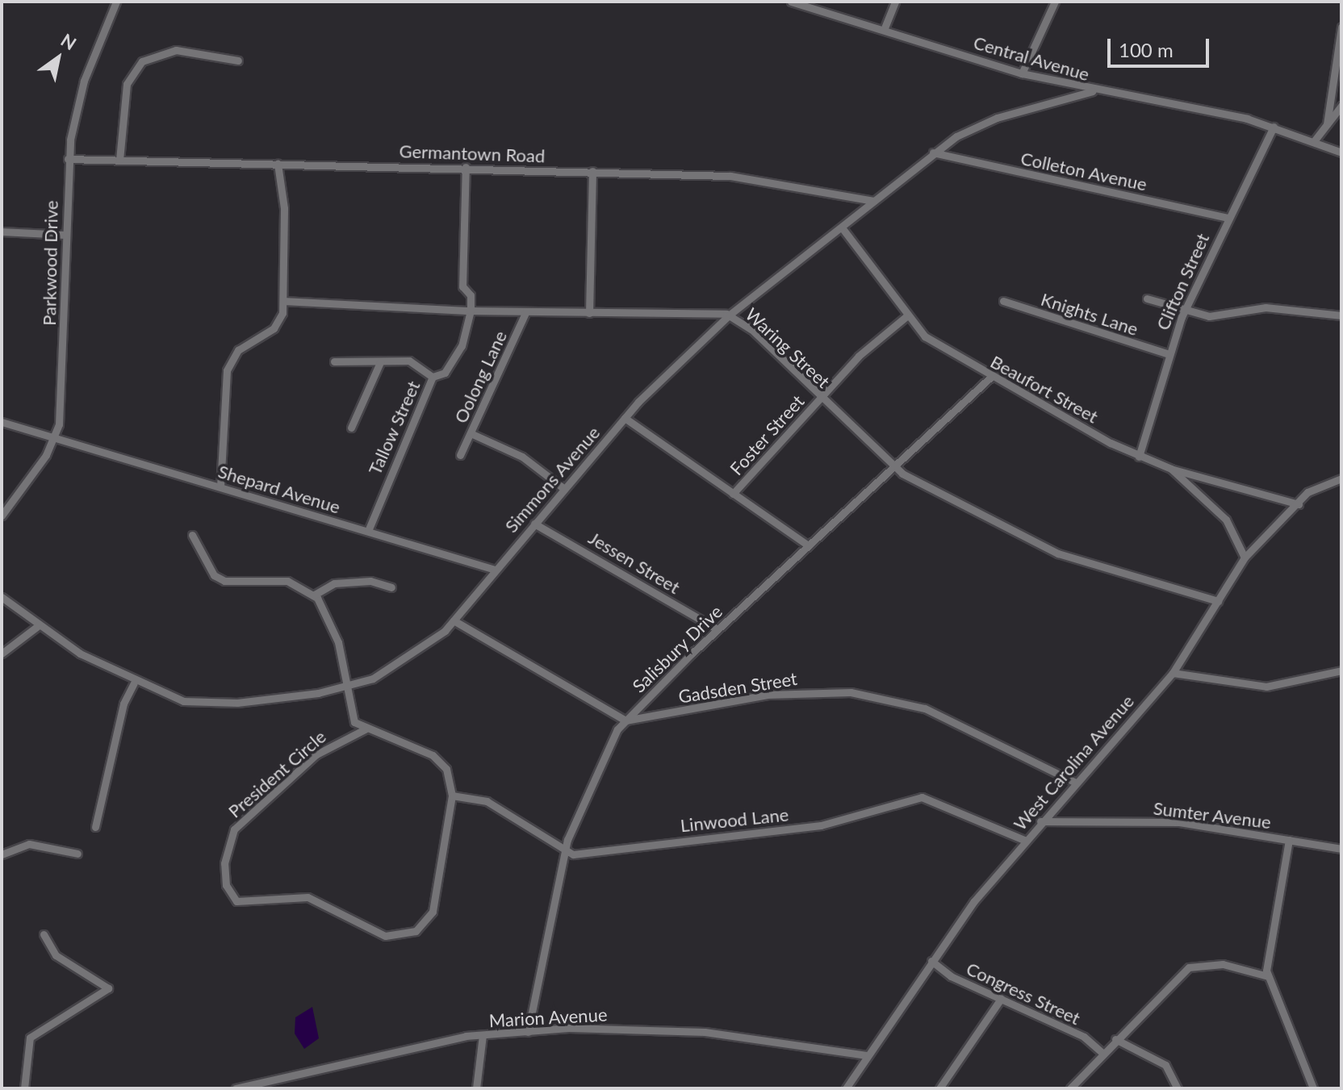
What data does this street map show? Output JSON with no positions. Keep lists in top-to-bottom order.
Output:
{
  "streets": {
    "street": [
      "Central Avenue",
      "Germantown Road",
      "Colleton Avenue",
      "Parkwood Drive",
      "Clifton Street",
      "Knights Lane",
      "Waring Street",
      "Oolong Lane",
      "Beaufort Street",
      "Tallow Street",
      "Foster Street",
      "Simmons Avenue",
      "Shepard Avenue",
      "Jessen Street",
      "Salisbury Drive",
      "Gadsden Street",
      "West Carolina Avenue",
      "President Circle",
      "Sumter Avenue",
      "Linwood Lane",
      "Congress Street",
      "Marion Avenue"
    ]
  },
  "crossings": [
    ["Central Avenue", "Clifton Street"],
    ["Central Avenue", "Simmons Avenue"],
    ["Germantown Road", "Parkwood Drive"],
    ["Germantown Road", "Simmons Avenue"],
    ["Colleton Avenue", "Clifton Street"],
    ["Colleton Avenue", "Simmons Avenue"],
    ["Parkwood Drive", "Shepard Avenue"],
    ["Clifton Street", "Knights Lane"],
    ["Clifton Street", "Beaufort Street"],
    ["Waring Street", "Oolong Lane"],
    ["Waring Street", "Tallow Street"],
    ["Waring Street", "Foster Street"],
    ["Waring Street", "Simmons Avenue"],
    ["Waring Street", "Salisbury Drive"],
    ["Waring Street", "West Carolina Avenue"],
    ["Beaufort Street", "Foster Street"],
    ["Beaufort Street", "Simmons Avenue"],
    ["Beaufort Street", "Salisbury Drive"],
    ["Beaufort Street", "West Carolina Avenue"],
    ["Tallow Street", "Shepard Avenue"],
    ["Simmons Avenue", "Shepard Avenue"],
    ["Simmons Avenue", "Jessen Street"],
    ["Jessen Street", "Salisbury Drive"],
    ["Salisbury Drive", "Gadsden Street"],
    ["Salisbury Drive", "Linwood Lane"],
    ["Salisbury Drive", "Marion Avenue"],
    ["Gadsden Street", "West Carolina Avenue"],
    ["West Carolina Avenue", "Sumter Avenue"],
    ["West Carolina Avenue", "Linwood Lane"],
    ["West Carolina Avenue", "Congress Street"],
    ["West Carolina Avenue", "Marion Avenue"]
  ],
  "scale_bar": "100 m",
  "north": "top right"
}
